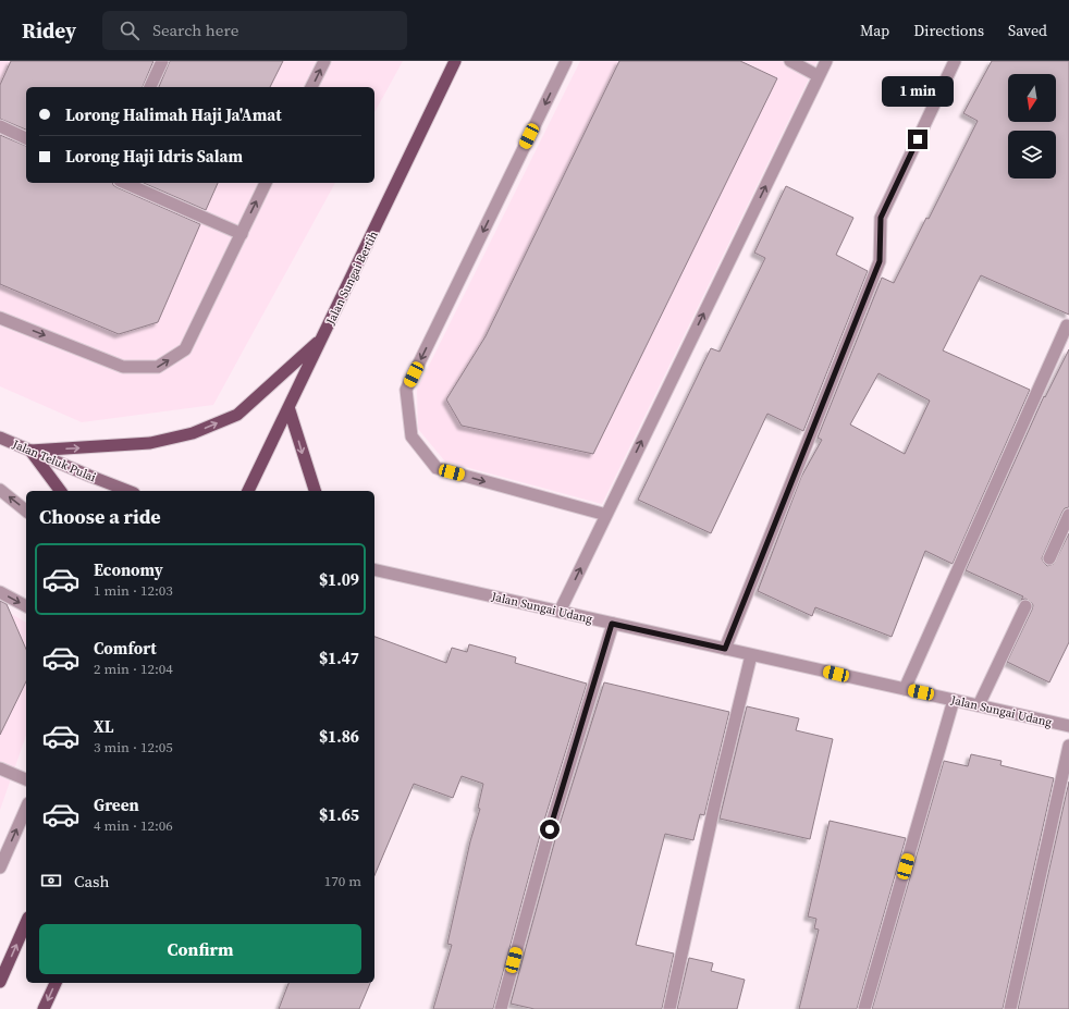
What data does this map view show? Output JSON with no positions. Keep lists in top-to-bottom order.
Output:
{
  "streets": {
    "main road": ["Jalan Sungai Bertih", "Jalan Teluk Pulai"],
    "street": ["Jalan Sungai Udang"]
  },
  "north": "bottom",
  "page": {
    "header": "Ridey",
    "search": "Search here",
    "nav": ["Map", "Directions", "Saved"],
    "bubble": "1 min",
    "banner": ["Lorong Halimah Haji Ja'Amat", "Lorong Haji Idris Salam"],
    "heading": "Choose a ride",
    "list": [
      {
        "name": "Economy",
        "note": "1 min · 12:03",
        "value": "$1.09"
      },
      {
        "name": "Comfort",
        "note": "2 min · 12:04",
        "value": "$1.47"
      },
      {
        "name": "XL",
        "note": "3 min · 12:05",
        "value": "$1.86"
      },
      {
        "name": "Green",
        "note": "4 min · 12:06",
        "value": "$1.65"
      }
    ],
    "pay": ["Cash", "170 m"],
    "buttons": "Confirm"
  }
}
